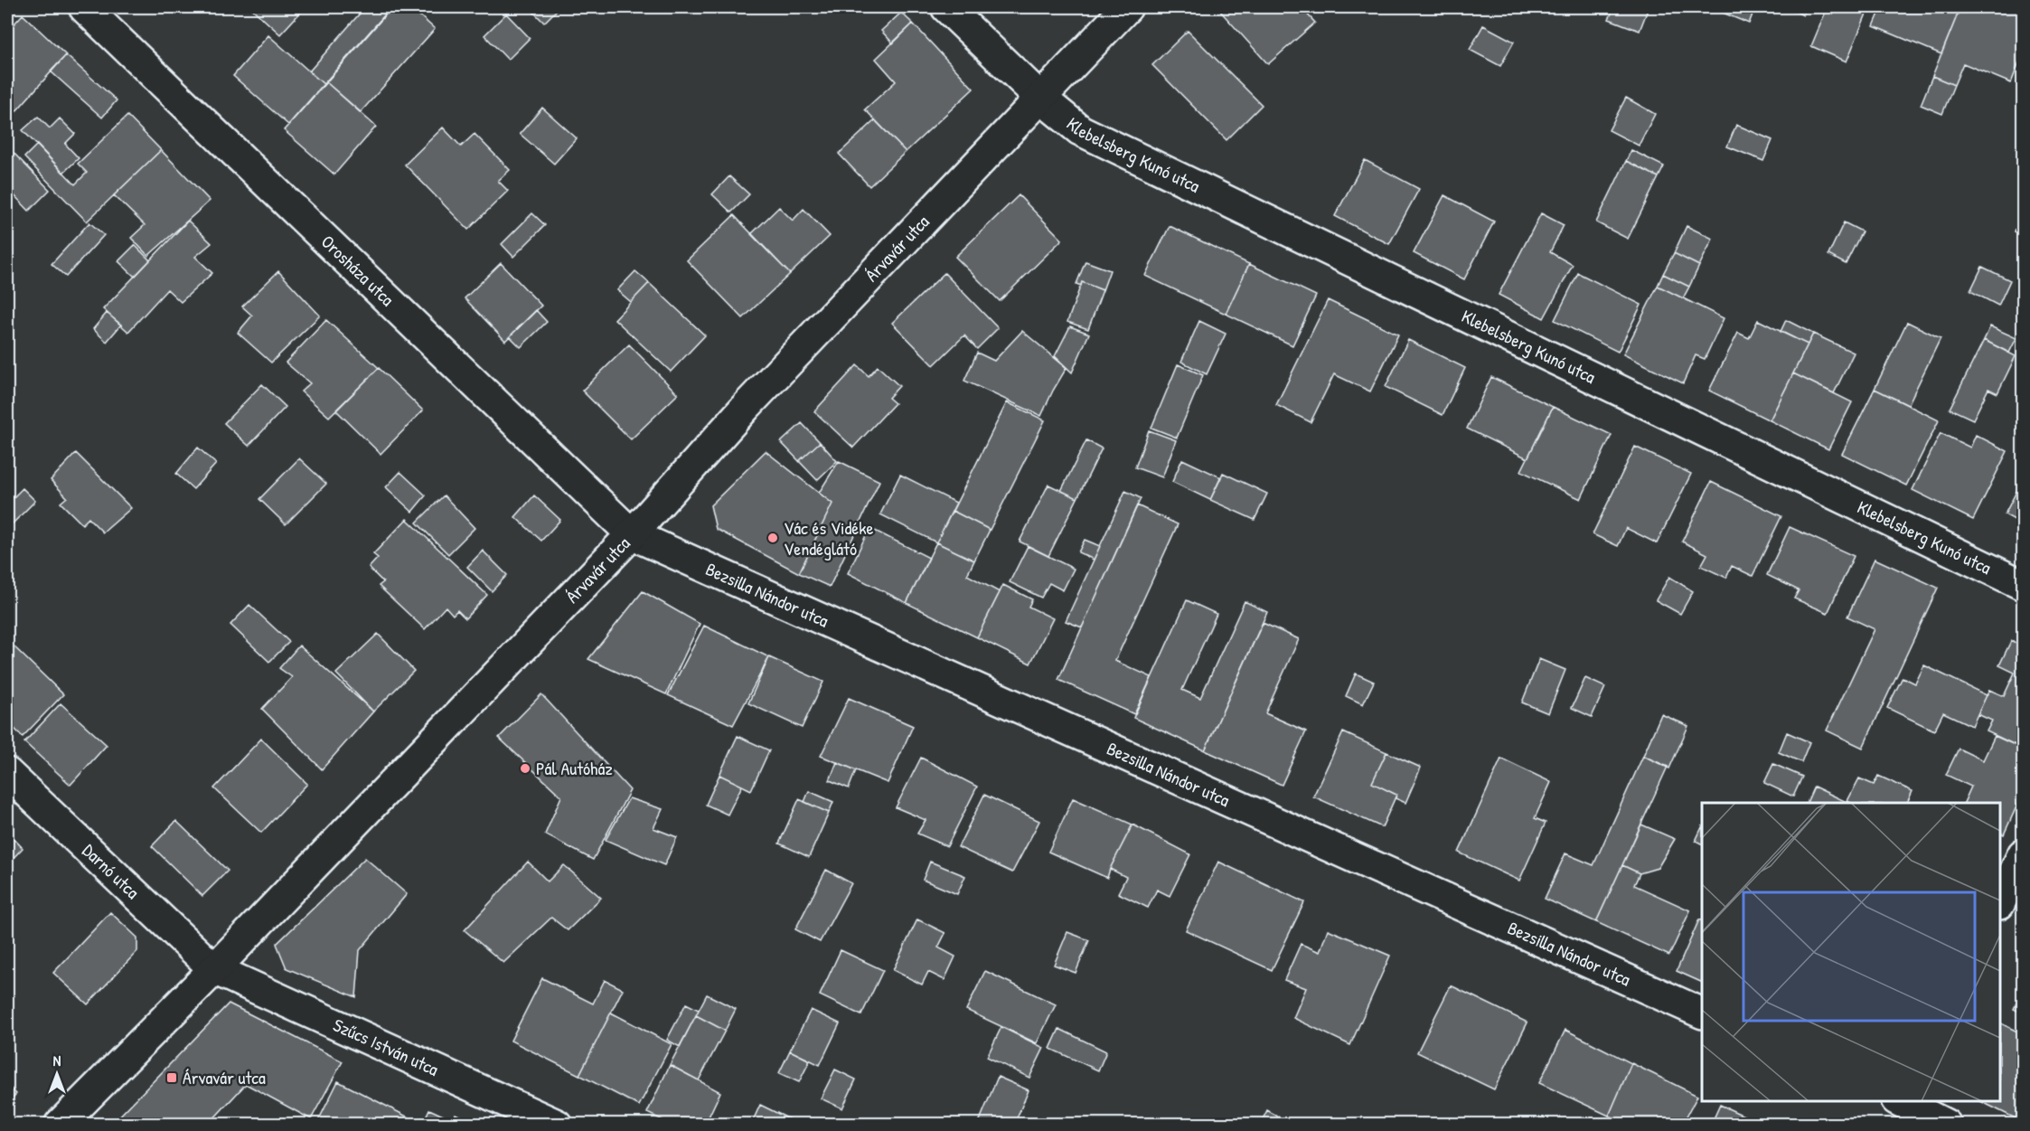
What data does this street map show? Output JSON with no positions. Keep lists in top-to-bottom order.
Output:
{
  "streets": {
    "street": [
      "Klebelsberg Kunó utca",
      "Árvavár utca",
      "Orosháza utca",
      "Bezsilla Nándor utca",
      "Darnó utca",
      "Szűcs István utca"
    ]
  },
  "crossings": [
    ["Klebelsberg Kunó utca", "Árvavár utca"],
    ["Árvavár utca", "Orosháza utca"],
    ["Árvavár utca", "Bezsilla Nándor utca"],
    ["Árvavár utca", "Darnó utca"],
    ["Árvavár utca", "Szűcs István utca"],
    ["Orosháza utca", "Bezsilla Nándor utca"],
    ["Darnó utca", "Szűcs István utca"]
  ],
  "places": {
    "other": ["Vác és Vidéke Vendéglátó", "Pál Autóház"],
    "transit": ["Árvavár utca"]
  },
  "north": "top"
}
